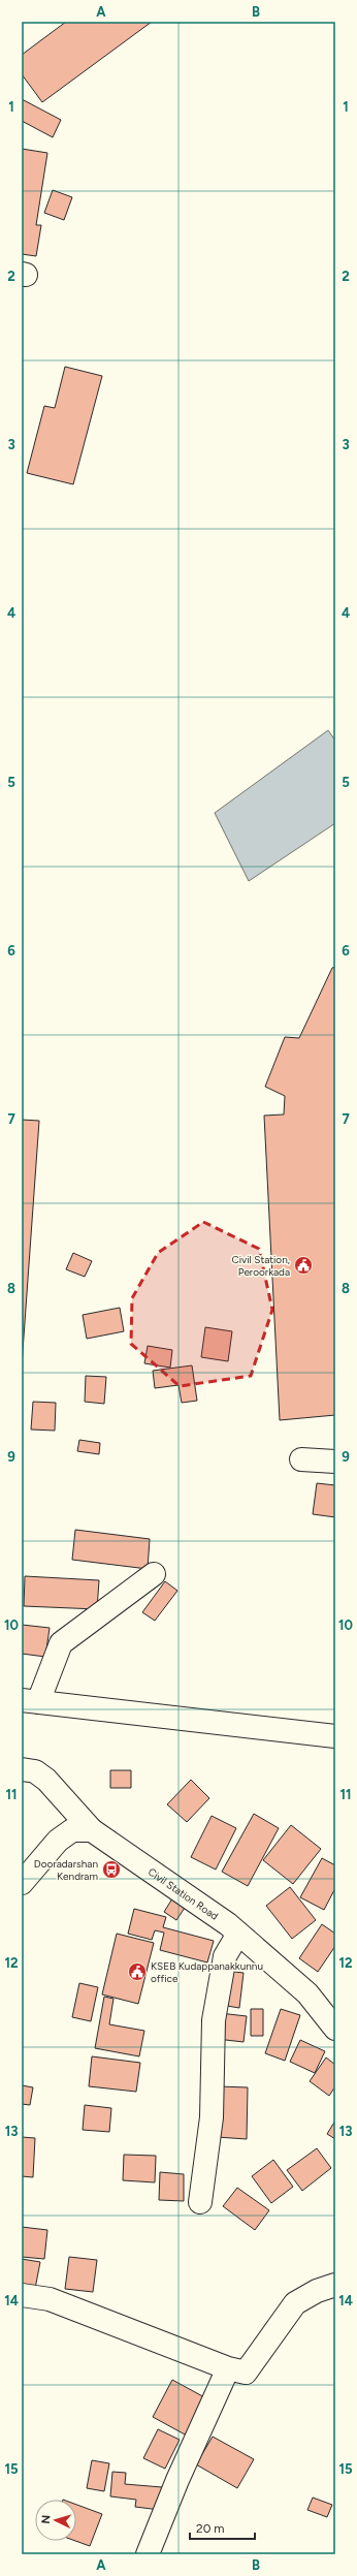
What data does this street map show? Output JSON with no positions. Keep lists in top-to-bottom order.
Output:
{
  "streets": {
    "street": ["Civil Station Road"]
  },
  "places": {
    "public building": ["Civil Station, Peroorkada", "KSEB Kudappanakkunnu office"],
    "bus stop": ["Dooradarshan Kendram"]
  },
  "scale_bar": "20 m",
  "north": "left",
  "grid": {
    "columns": ["A", "B"],
    "rows": [
      "1",
      "2",
      "3",
      "4",
      "5",
      "6",
      "7",
      "8",
      "9",
      "10",
      "11",
      "12",
      "13",
      "14",
      "15"
    ]
  }
}
